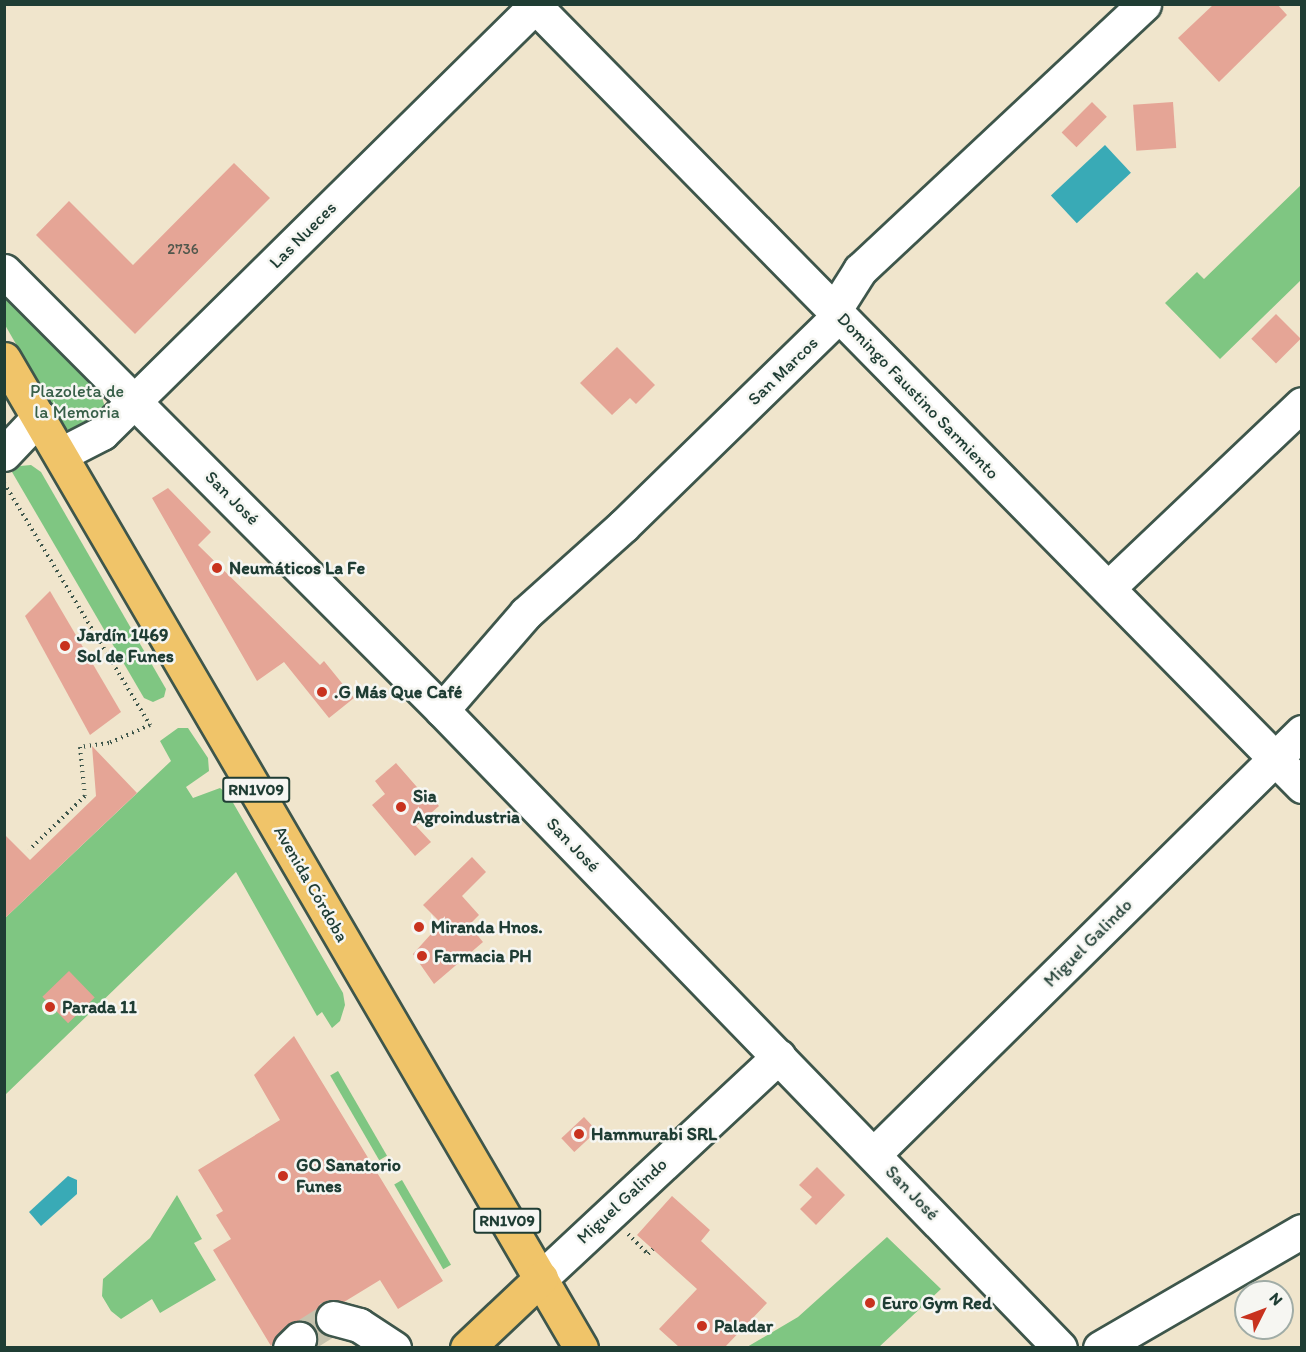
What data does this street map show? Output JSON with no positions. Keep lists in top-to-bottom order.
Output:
{
  "streets": {
    "main road": ["RN1V09", "Avenida Córdoba", "Miguel Galindo"],
    "street": [
      "Las Nueces",
      "San Marcos",
      "Domingo Faustino Sarmiento",
      "San José"
    ]
  },
  "crossings": [
    ["Las Nueces", "Domingo Faustino Sarmiento"],
    ["Las Nueces", "San José"],
    ["Las Nueces", "Avenida Córdoba"],
    ["San Marcos", "Domingo Faustino Sarmiento"],
    ["San Marcos", "San José"],
    ["Domingo Faustino Sarmiento", "Miguel Galindo"],
    ["San José", "Miguel Galindo"],
    ["Avenida Córdoba", "Miguel Galindo"]
  ],
  "parks": ["Plazoleta de la Memoria"],
  "places": [
    "Neumáticos La Fe",
    "Jardín 1469 Sol de Funes",
    ".G Más Que Café",
    "Sia Agroindustria",
    "Miranda Hnos.",
    "Farmacia PH",
    "Parada 11",
    "Hammurabi SRL",
    "GO Sanatorio Funes",
    "Euro Gym Red",
    "Paladar"
  ],
  "house_numbers": ["2736"],
  "north": "top right"
}
